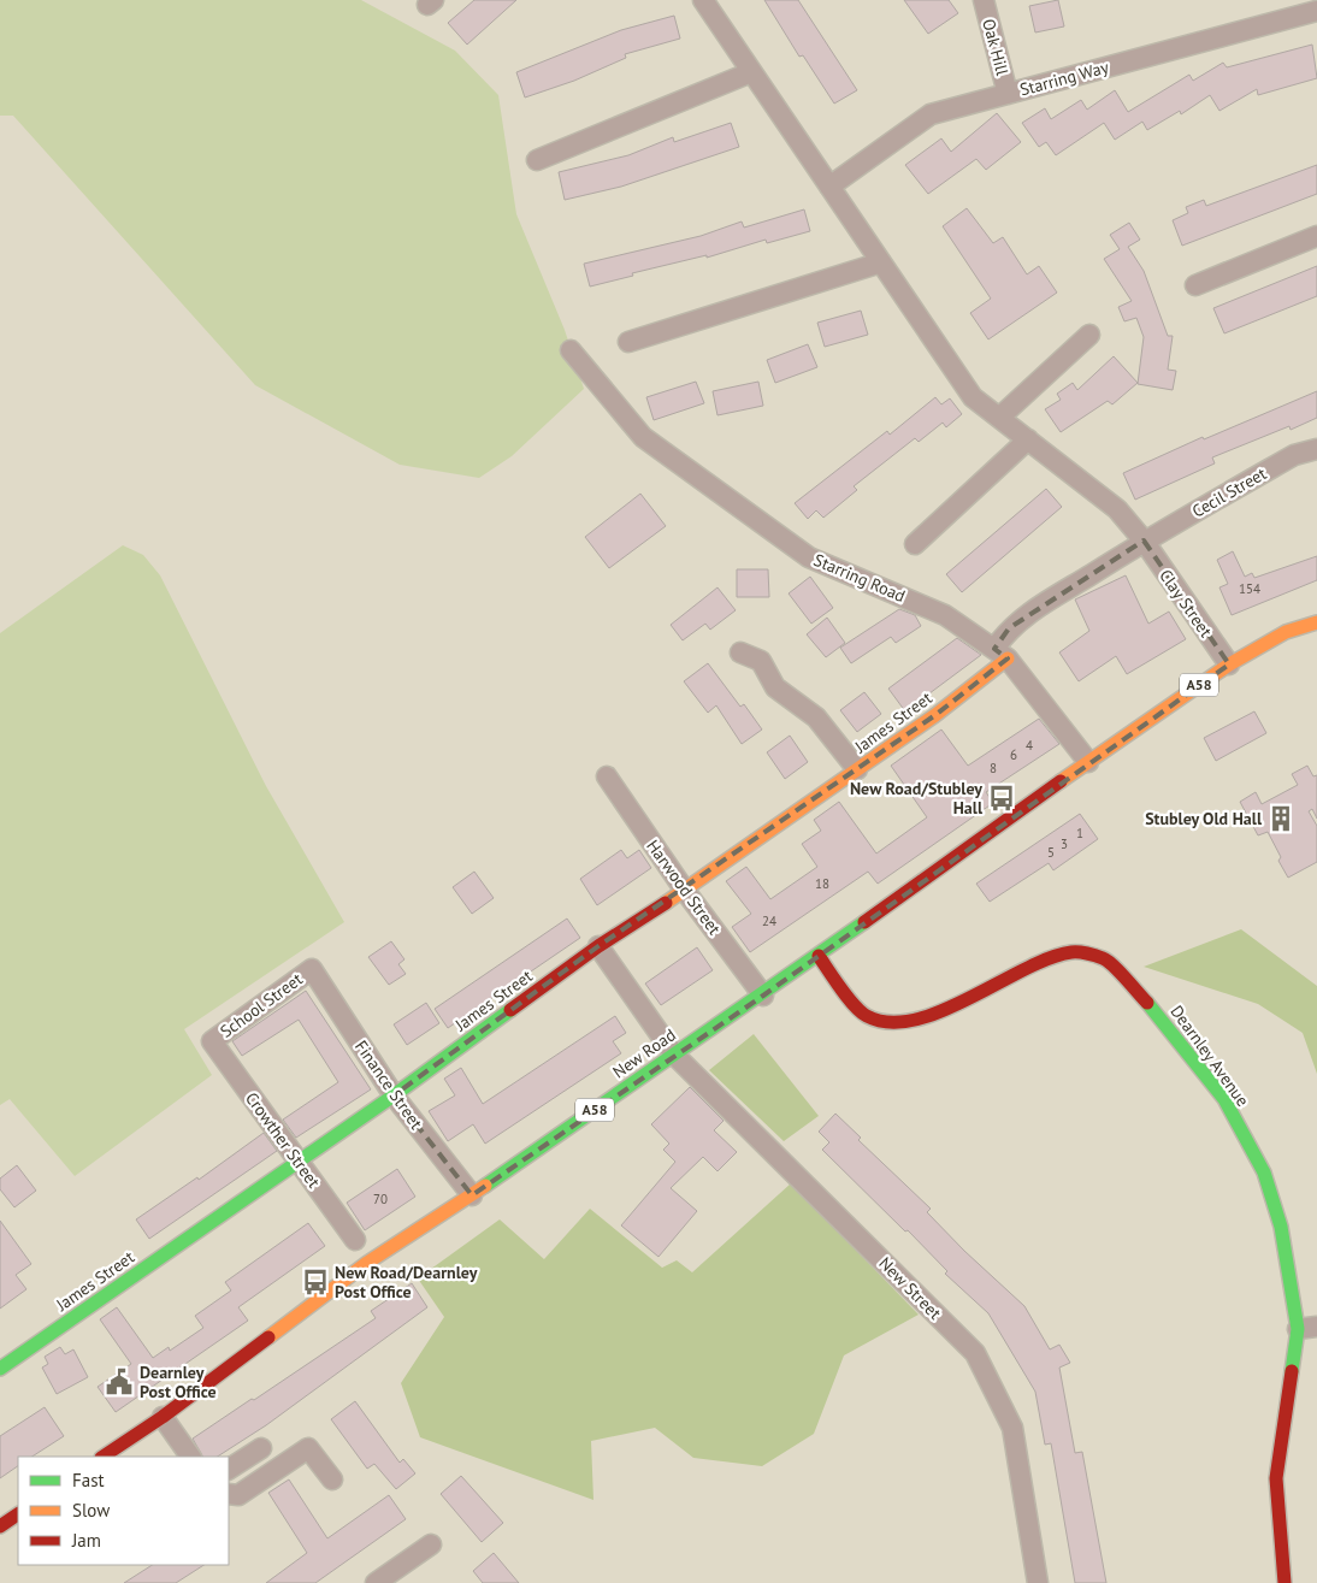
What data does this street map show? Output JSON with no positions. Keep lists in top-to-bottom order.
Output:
{
  "streets": {
    "main road": [
      "A58",
      "James Street",
      "New Road",
      "Dearnley Avenue"
    ],
    "street": [
      "Oak Hill",
      "Starring Way",
      "Cecil Street",
      "Starring Road",
      "Clay Street",
      "Harwood Street",
      "School Street",
      "Finance Street",
      "Crowther Street",
      "New Street"
    ]
  },
  "crossings": [
    ["Oak Hill", "Starring Way"],
    ["Cecil Street", "Starring Road"],
    ["Cecil Street", "Clay Street"],
    ["Cecil Street", "James Street"],
    ["Starring Road", "A58"],
    ["Starring Road", "James Street"],
    ["Starring Road", "New Road"],
    ["Clay Street", "A58"],
    ["A58", "New Road"],
    ["James Street", "Harwood Street"],
    ["James Street", "Finance Street"],
    ["James Street", "Crowther Street"],
    ["James Street", "New Street"],
    ["Harwood Street", "New Road"],
    ["School Street", "Finance Street"],
    ["School Street", "Crowther Street"],
    ["New Road", "Dearnley Avenue"],
    ["New Road", "Finance Street"],
    ["New Road", "New Street"]
  ],
  "places": {
    "bus stop": ["New Road/Stubley Hall", "New Road/Dearnley Post Office"],
    "building": ["Stubley Old Hall"],
    "public building": ["Dearnley Post Office"]
  },
  "house_numbers": [
    "154",
    "4",
    "6",
    "8",
    "1",
    "3",
    "5",
    "18",
    "24",
    "70"
  ],
  "legend": ["Fast", "Slow", "Jam"]
}
